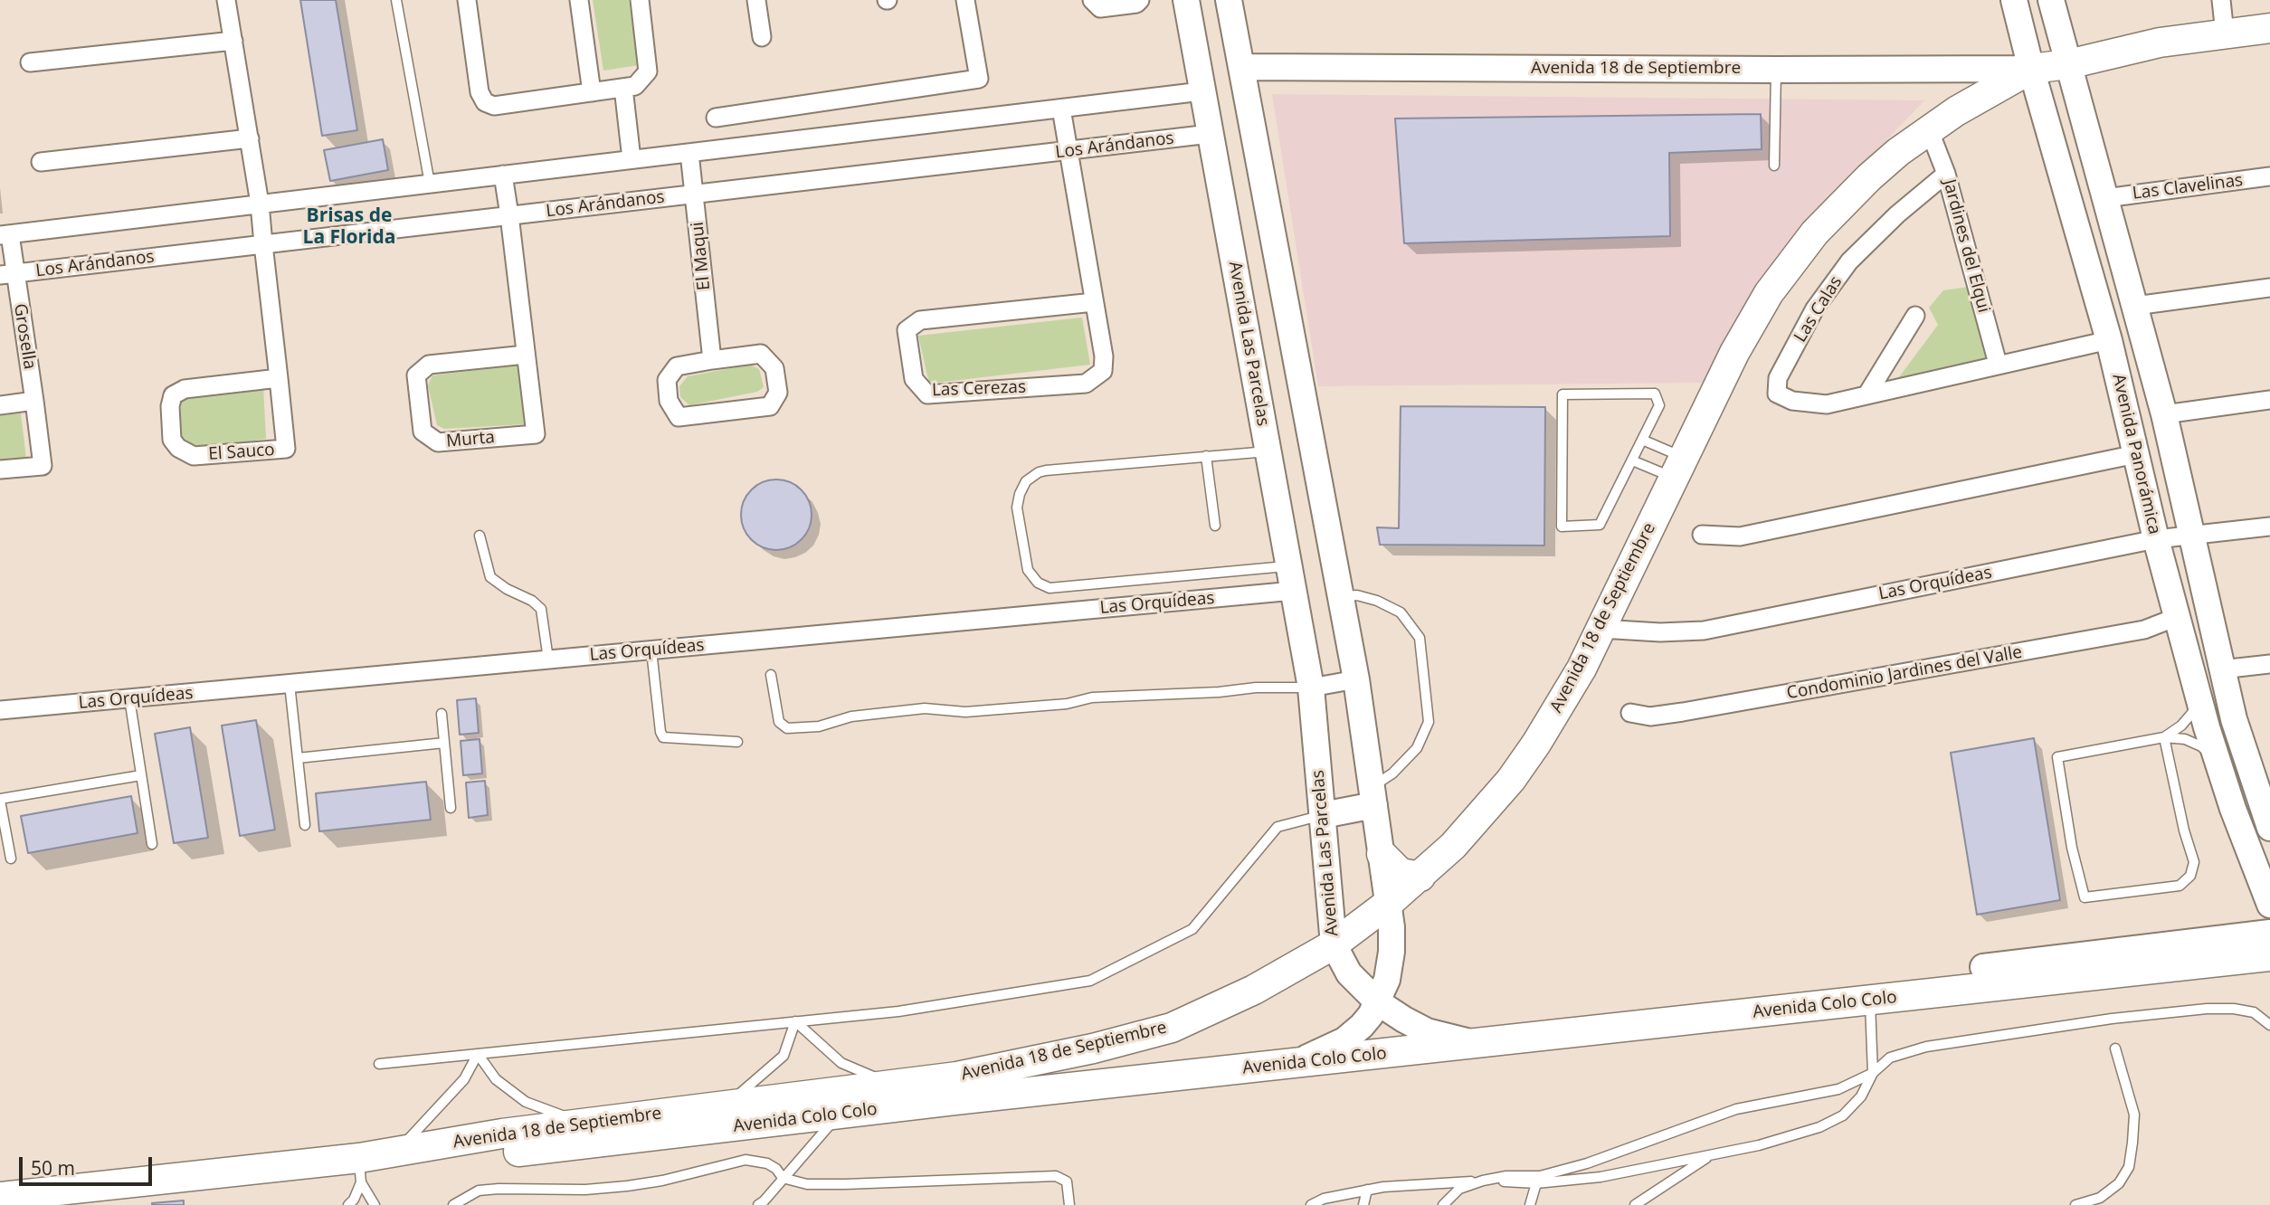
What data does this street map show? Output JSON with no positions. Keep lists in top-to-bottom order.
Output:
{
  "streets": {
    "main road": [
      "Avenida 18 de Septiembre",
      "Avenida Las Parcelas",
      "Avenida Panorámica",
      "Avenida Colo Colo"
    ],
    "street": [
      "Los Arándanos",
      "Las Clavelinas",
      "Jardines del Elqui",
      "El Maqui",
      "Las Calas",
      "Grosella",
      "Las Cerezas",
      "Murta",
      "El Sauco",
      "Las Orquídeas",
      "Condominio Jardines del Valle"
    ]
  },
  "crossings": [
    ["Avenida 18 de Septiembre", "Jardines del Elqui"],
    ["Avenida 18 de Septiembre", "Avenida Las Parcelas"],
    ["Avenida 18 de Septiembre", "Avenida Panorámica"],
    ["Avenida 18 de Septiembre", "Las Orquídeas"],
    ["Avenida 18 de Septiembre", "Avenida Colo Colo"],
    ["Los Arándanos", "El Maqui"],
    ["Los Arándanos", "Grosella"],
    ["Los Arándanos", "Avenida Las Parcelas"],
    ["Los Arándanos", "Las Cerezas"],
    ["Los Arándanos", "Murta"],
    ["Los Arándanos", "El Sauco"],
    ["Las Clavelinas", "Avenida Panorámica"],
    ["Jardines del Elqui", "Las Calas"],
    ["Las Calas", "Avenida Panorámica"],
    ["Avenida Las Parcelas", "Las Orquídeas"],
    ["Avenida Las Parcelas", "Avenida Colo Colo"],
    ["Avenida Panorámica", "Las Orquídeas"],
    ["Avenida Panorámica", "Condominio Jardines del Valle"]
  ],
  "districts": ["Brisas de La Florida"],
  "scale_bar": "50 m"
}
